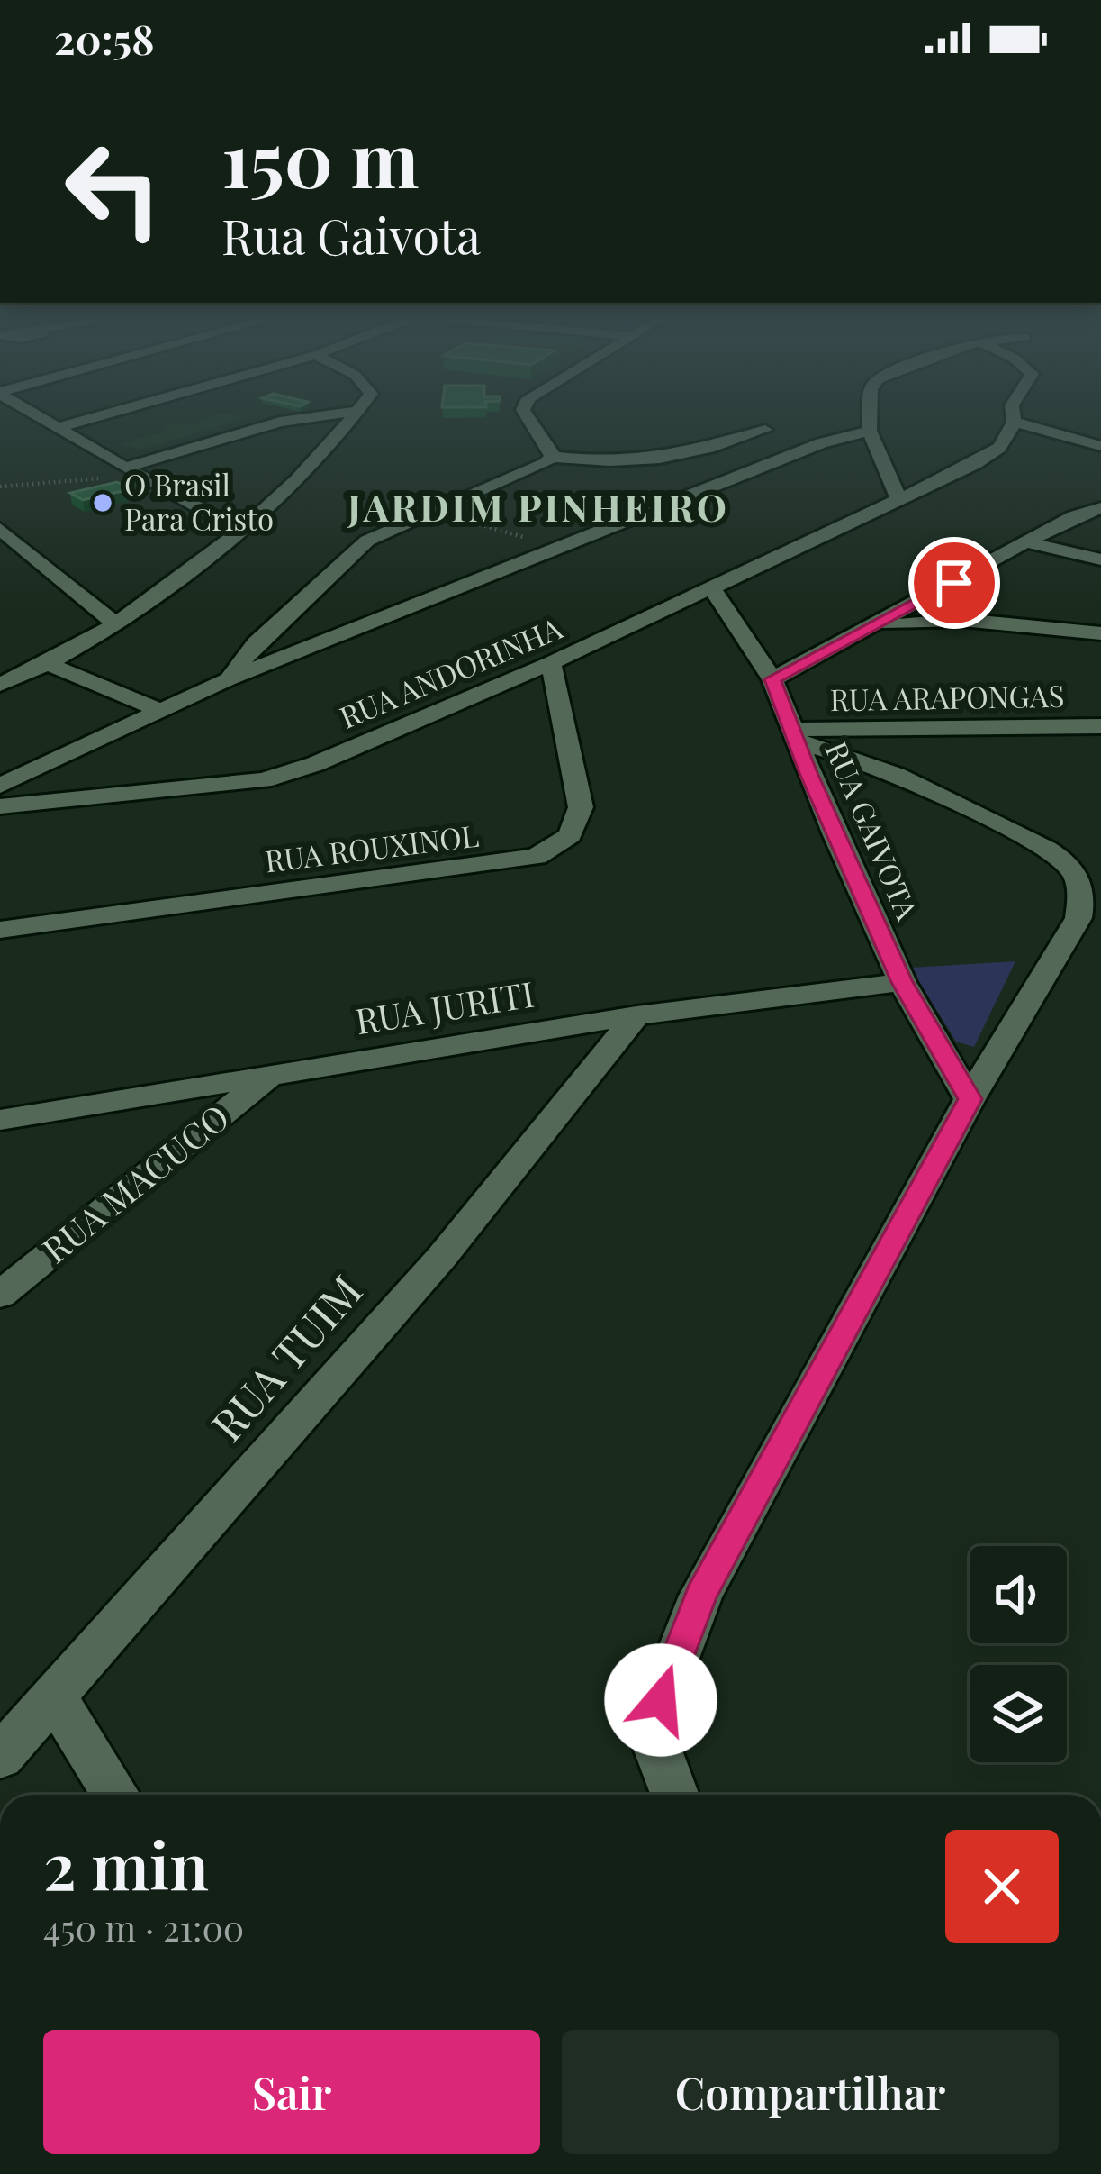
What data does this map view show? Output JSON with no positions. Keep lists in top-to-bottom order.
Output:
{
  "streets": {
    "street": [
      "RUA ANDORINHA",
      "RUA ARAPONGAS",
      "RUA GAIVOTA",
      "RUA ROUXINOL",
      "RUA JURITI",
      "RUA MACUCO",
      "RUA TUIM"
    ]
  },
  "crossings": [
    ["RUA ANDORINHA", "RUA GAIVOTA"],
    ["RUA ANDORINHA", "RUA ROUXINOL"],
    ["RUA ARAPONGAS", "RUA GAIVOTA"],
    ["RUA GAIVOTA", "RUA JURITI"],
    ["RUA JURITI", "RUA MACUCO"],
    ["RUA JURITI", "RUA TUIM"]
  ],
  "districts": ["JARDIM PINHEIRO"],
  "places": ["O Brasil Para Cristo"],
  "page": {
    "status": "20:58",
    "turn": ["150 m", "Rua Gaivota"],
    "heading": ["2 min", "450 m · 21:00"],
    "buttons": ["Sair", "Compartilhar"]
  }
}
